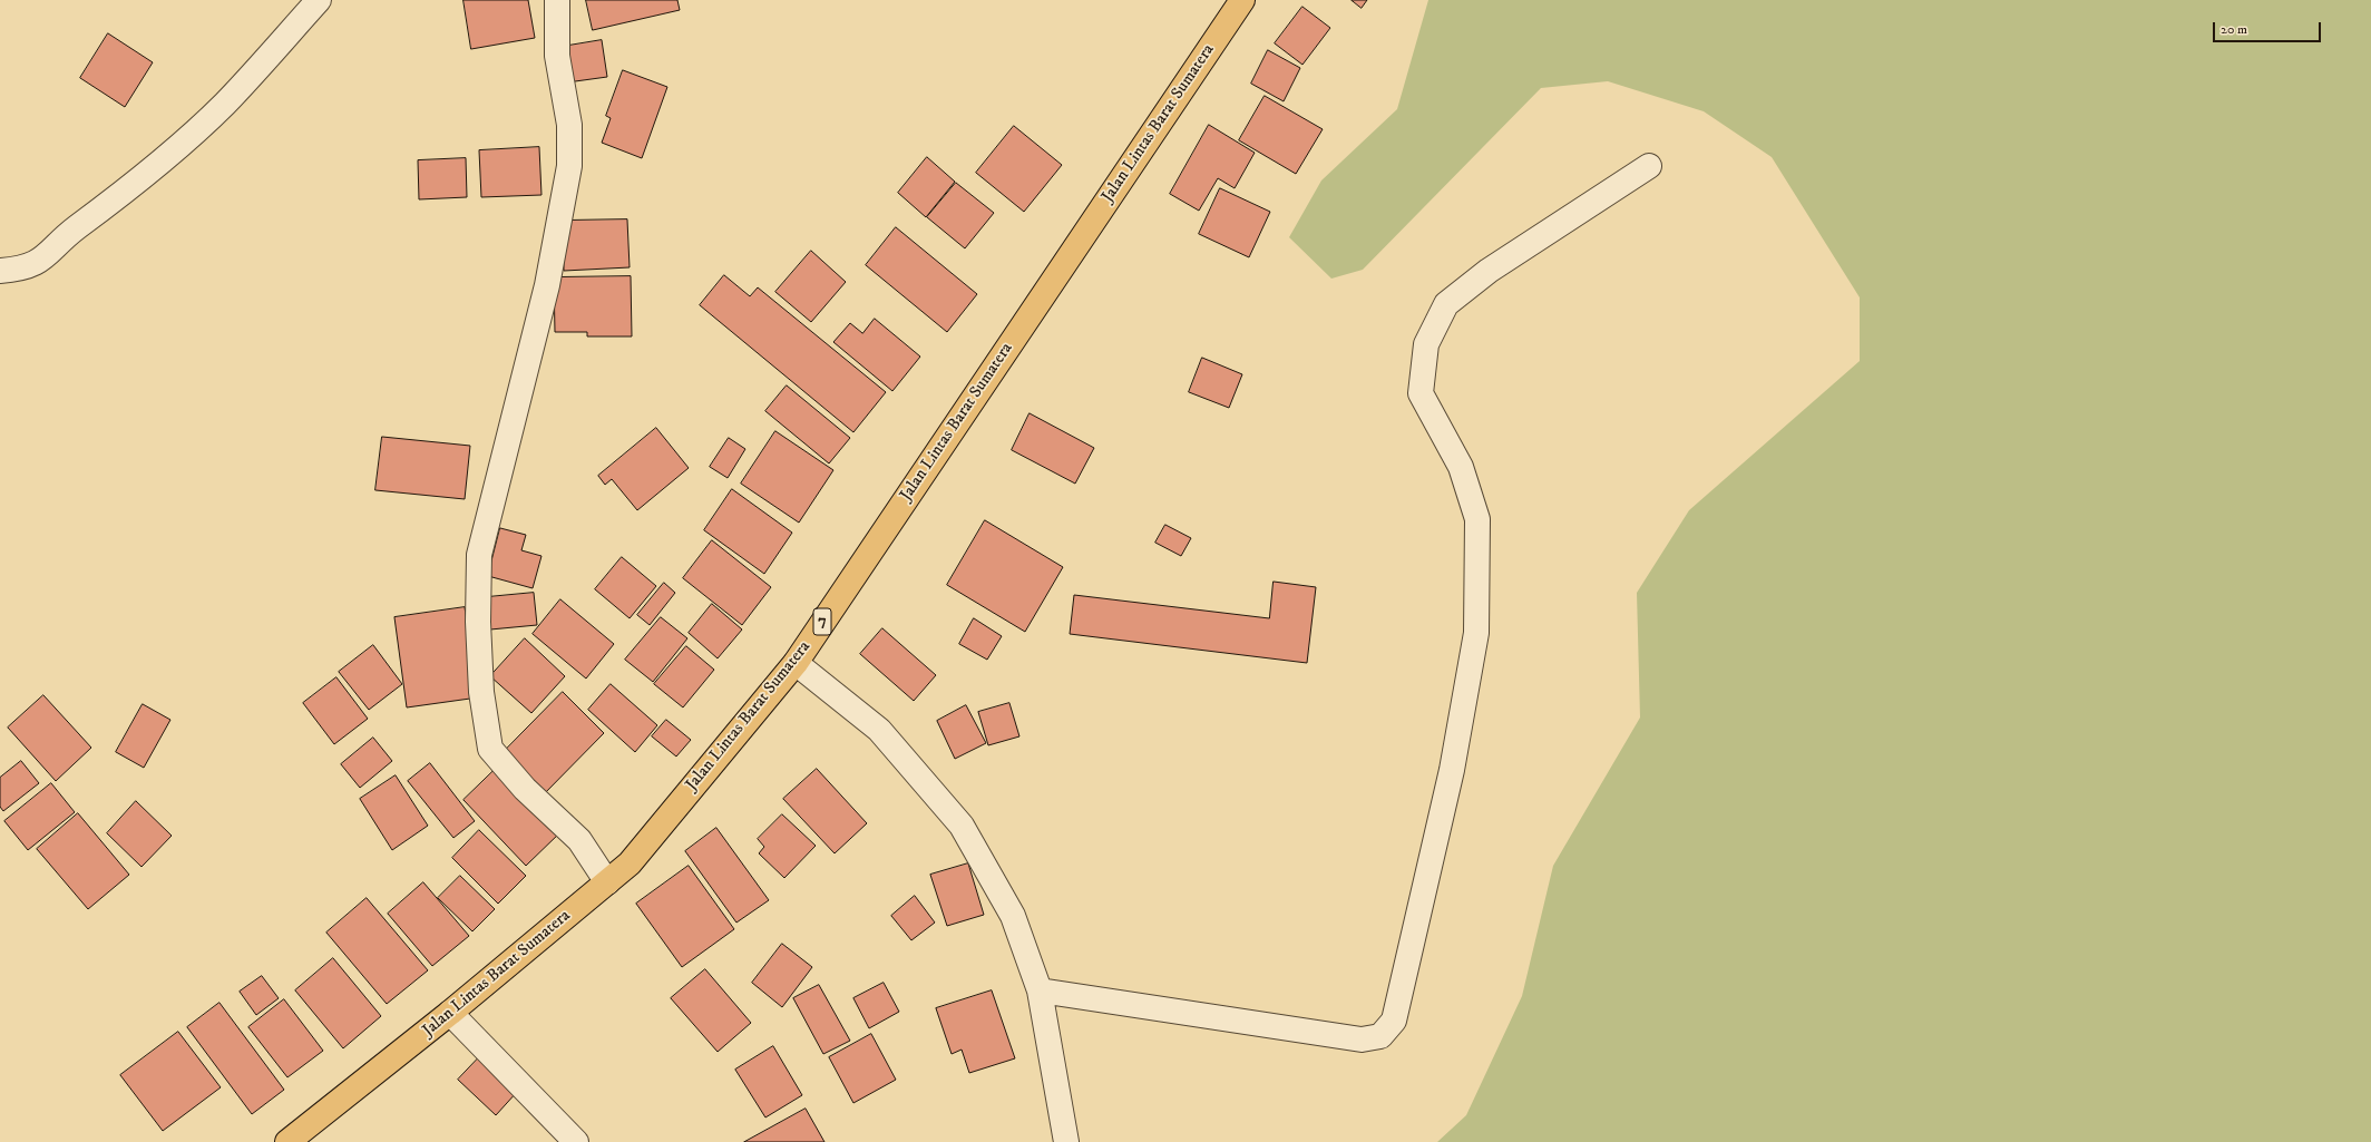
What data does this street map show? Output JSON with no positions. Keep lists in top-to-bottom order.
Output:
{
  "streets": {
    "highway": ["Jalan Lintas Barat Sumatera", "7"]
  },
  "scale_bar": "20 m"
}
